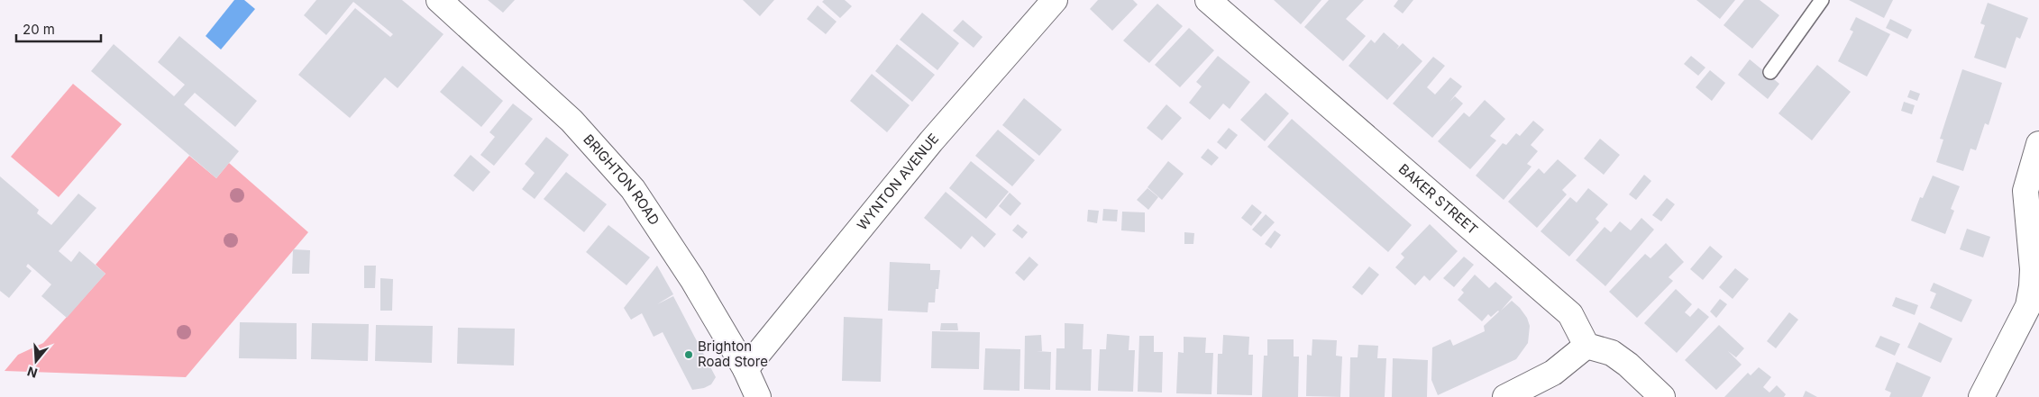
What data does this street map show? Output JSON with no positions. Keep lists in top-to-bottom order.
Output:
{
  "streets": {
    "street": ["BRIGHTON ROAD", "WYNTON AVENUE", "BAKER STREET"]
  },
  "crossings": [
    ["BRIGHTON ROAD", "WYNTON AVENUE"]
  ],
  "places": ["Brighton Road Store"],
  "scale_bar": "20 m",
  "north": "bottom"
}
